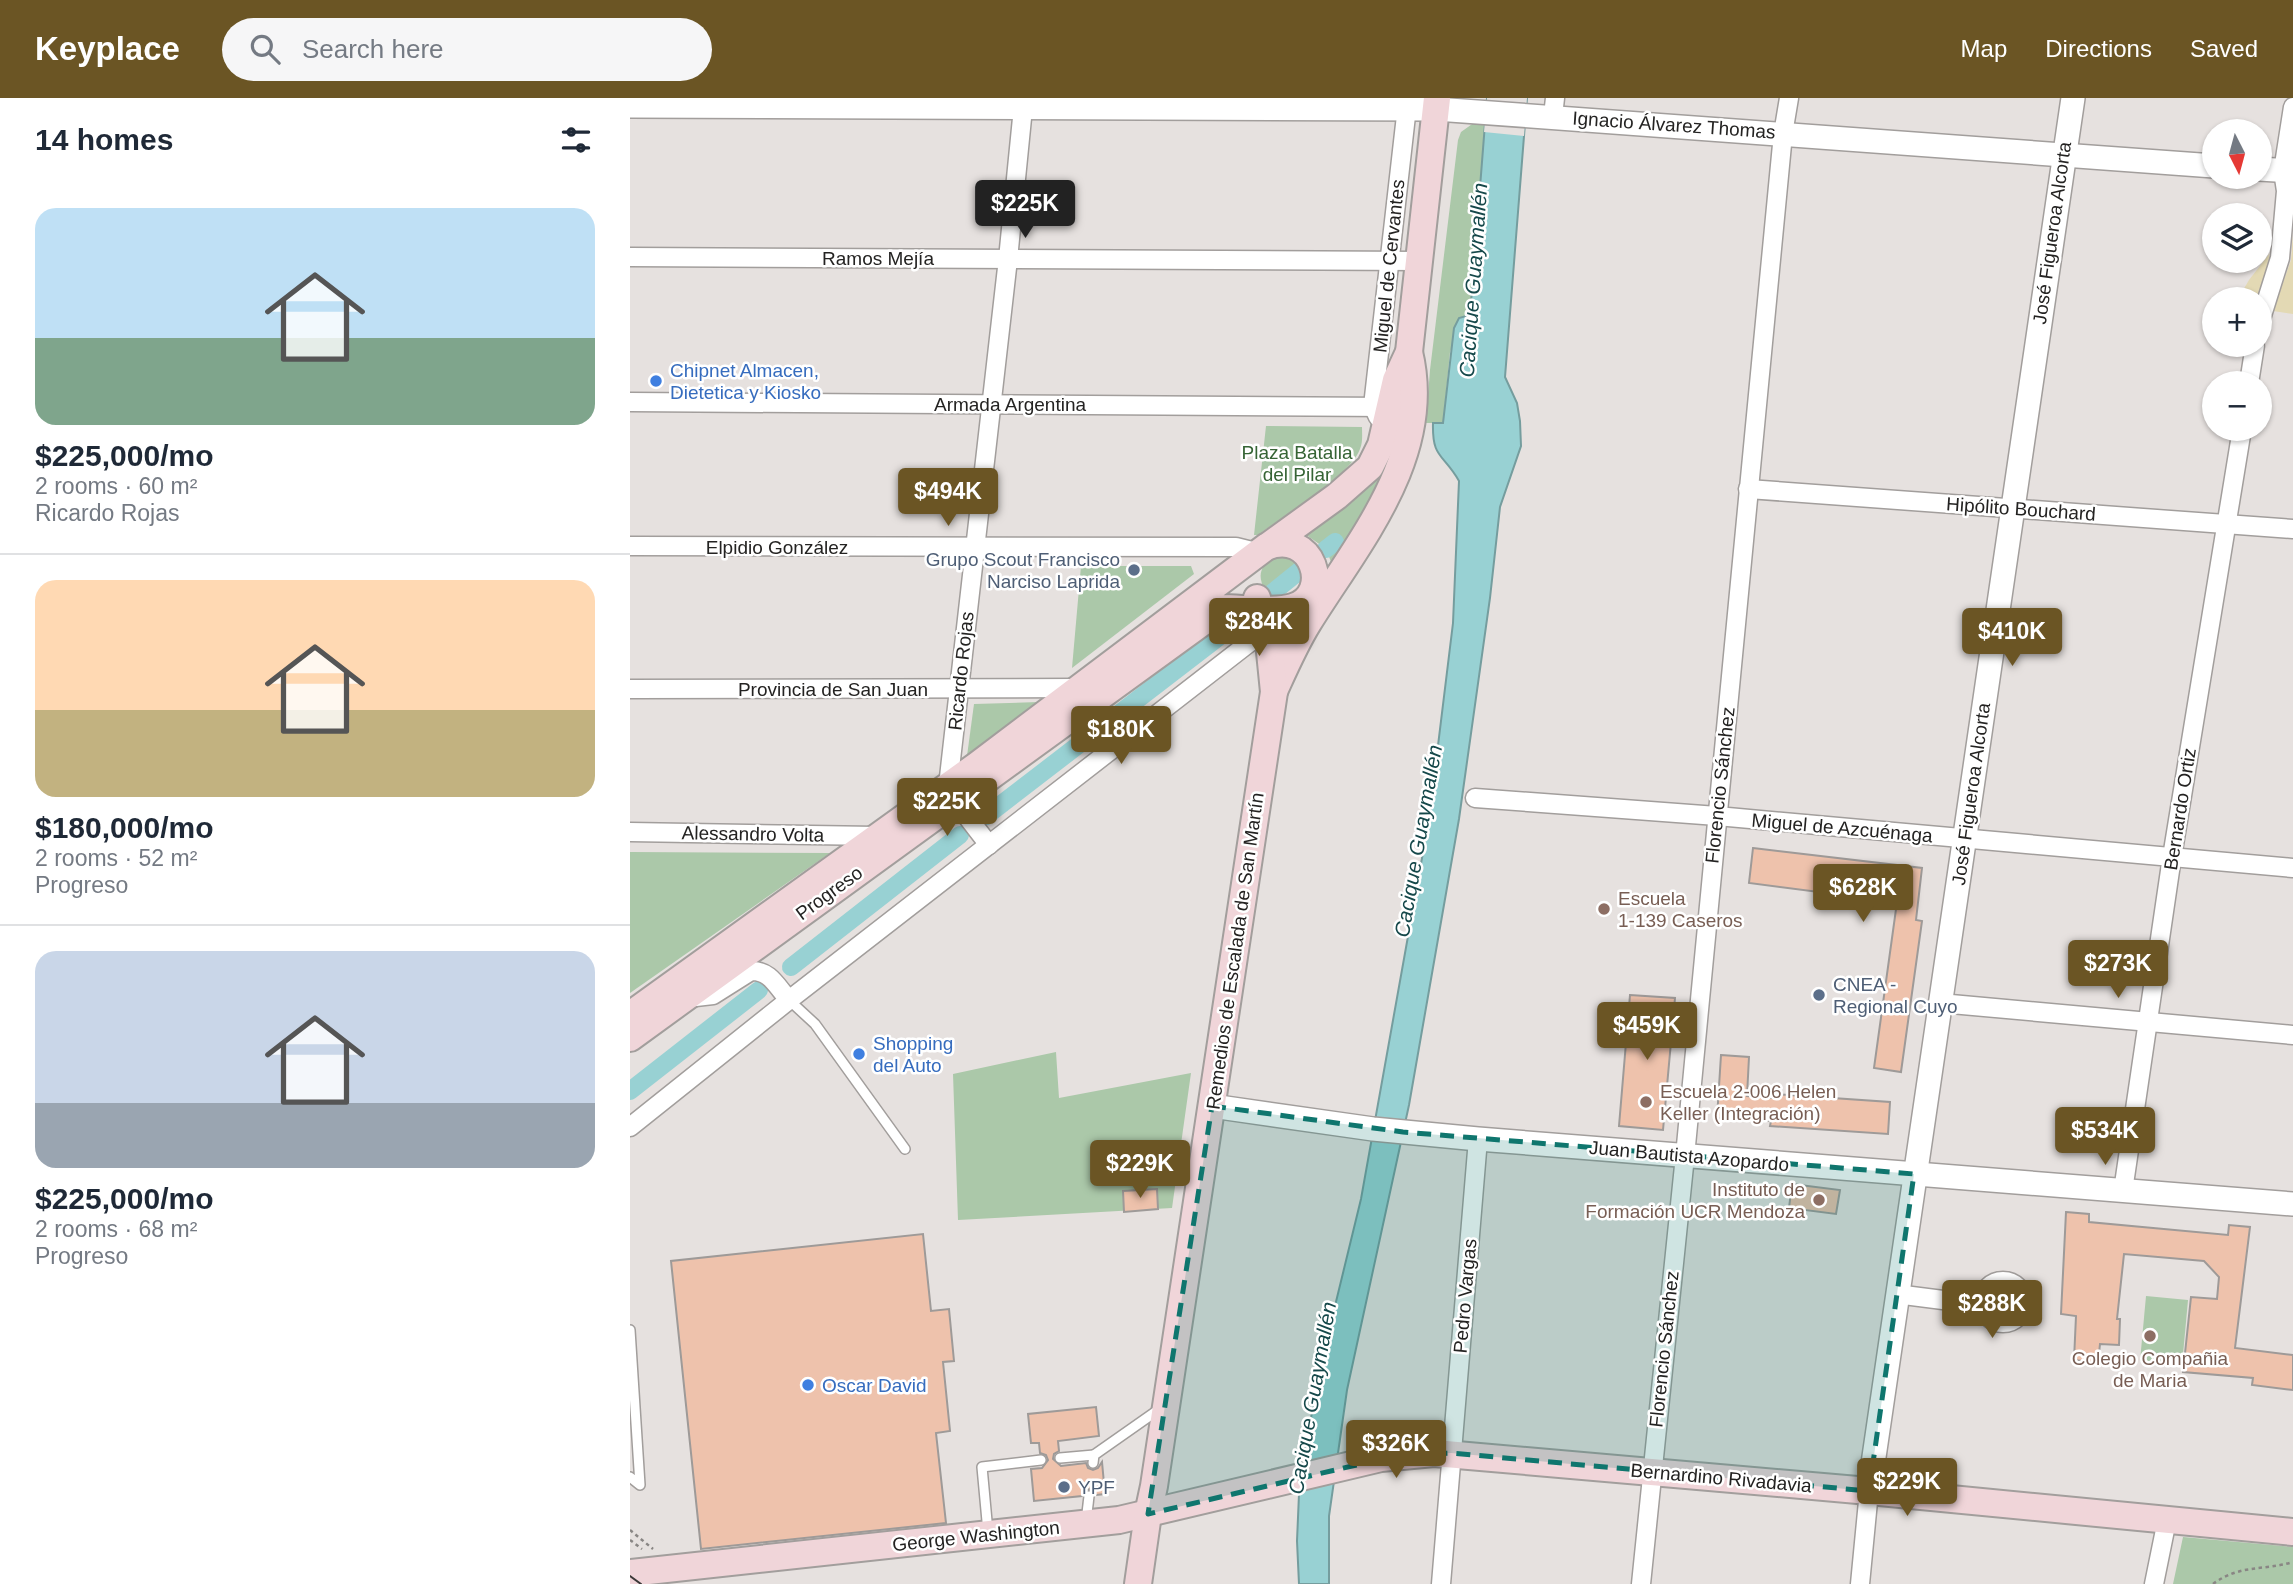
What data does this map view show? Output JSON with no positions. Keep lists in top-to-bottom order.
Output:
{
  "streets": {
    "main road": [
      "Miguel de Cervantes",
      "Progreso",
      "Remedios de Escalada de San Martín",
      "Bernardino Rivadavia",
      "George Washington"
    ],
    "street": [
      "Ignacio Álvarez Thomas",
      "José Figueroa Alcorta",
      "Ramos Mejía",
      "Armada Argentina",
      "Hipólito Bouchard",
      "Elpidio González",
      "Ricardo Rojas",
      "Provincia de San Juan",
      "Florencio Sánchez",
      "Bernardo Ortiz",
      "Miguel de Azcuénaga",
      "Alessandro Volta",
      "Juan Bautista Azopardo",
      "Pedro Vargas"
    ]
  },
  "crossings": [
    ["Ignacio Álvarez Thomas", "José Figueroa Alcorta"],
    ["Ignacio Álvarez Thomas", "Miguel de Cervantes"],
    ["Ignacio Álvarez Thomas", "Ricardo Rojas"],
    ["Ignacio Álvarez Thomas", "Florencio Sánchez"],
    ["José Figueroa Alcorta", "Hipólito Bouchard"],
    ["José Figueroa Alcorta", "Miguel de Azcuénaga"],
    ["José Figueroa Alcorta", "Juan Bautista Azopardo"],
    ["José Figueroa Alcorta", "Bernardino Rivadavia"],
    ["Ramos Mejía", "Miguel de Cervantes"],
    ["Ramos Mejía", "Ricardo Rojas"],
    ["Miguel de Cervantes", "Armada Argentina"],
    ["Miguel de Cervantes", "Elpidio González"],
    ["Miguel de Cervantes", "Progreso"],
    ["Miguel de Cervantes", "Remedios de Escalada de San Martín"],
    ["Armada Argentina", "Ricardo Rojas"],
    ["Hipólito Bouchard", "Florencio Sánchez"],
    ["Hipólito Bouchard", "Bernardo Ortiz"],
    ["Elpidio González", "Ricardo Rojas"],
    ["Elpidio González", "Progreso"],
    ["Elpidio González", "Remedios de Escalada de San Martín"],
    ["Ricardo Rojas", "Provincia de San Juan"],
    ["Ricardo Rojas", "Progreso"],
    ["Provincia de San Juan", "Progreso"],
    ["Florencio Sánchez", "Miguel de Azcuénaga"],
    ["Florencio Sánchez", "Juan Bautista Azopardo"],
    ["Florencio Sánchez", "Bernardino Rivadavia"],
    ["Bernardo Ortiz", "Miguel de Azcuénaga"],
    ["Bernardo Ortiz", "Juan Bautista Azopardo"],
    ["Alessandro Volta", "Progreso"],
    ["Progreso", "Remedios de Escalada de San Martín"],
    ["Remedios de Escalada de San Martín", "Juan Bautista Azopardo"],
    ["Remedios de Escalada de San Martín", "George Washington"],
    ["Juan Bautista Azopardo", "Pedro Vargas"],
    ["Pedro Vargas", "Bernardino Rivadavia"],
    ["Bernardino Rivadavia", "George Washington"]
  ],
  "water": ["Cacique Guaymallén"],
  "parks": ["Plaza Batalla del Pilar"],
  "places": [
    "Chipnet Almacen, Dietetica y Kiosko",
    "Grupo Scout Francisco Narciso Laprida",
    "Escuela 1-139 Caseros",
    "CNEA - Regional Cuyo",
    "Shopping del Auto",
    "Escuela 2-006 Helen Keller (Integración)",
    "Instituto de Formación UCR Mendoza",
    "Colegio Compañia de Maria",
    "Oscar David",
    "YPF"
  ],
  "north": "bottom",
  "page": {
    "header": "Keyplace",
    "search": "Search here",
    "nav": ["Map", "Directions", "Saved"],
    "heading": "14 homes",
    "map_buttons": ["+", "−"],
    "price": [
      "$225K",
      "$494K",
      "$284K",
      "$410K",
      "$180K",
      "$225K",
      "$628K",
      "$273K",
      "$459K",
      "$534K",
      "$229K",
      "$288K",
      "$326K",
      "$229K"
    ],
    "list": [
      {
        "name": "$225,000/mo",
        "note": "2 rooms · 60 m² · Ricardo Rojas"
      },
      {
        "name": "$180,000/mo",
        "note": "2 rooms · 52 m² · Progreso"
      },
      {
        "name": "$225,000/mo",
        "note": "2 rooms · 68 m² · Progreso"
      }
    ]
  }
}
